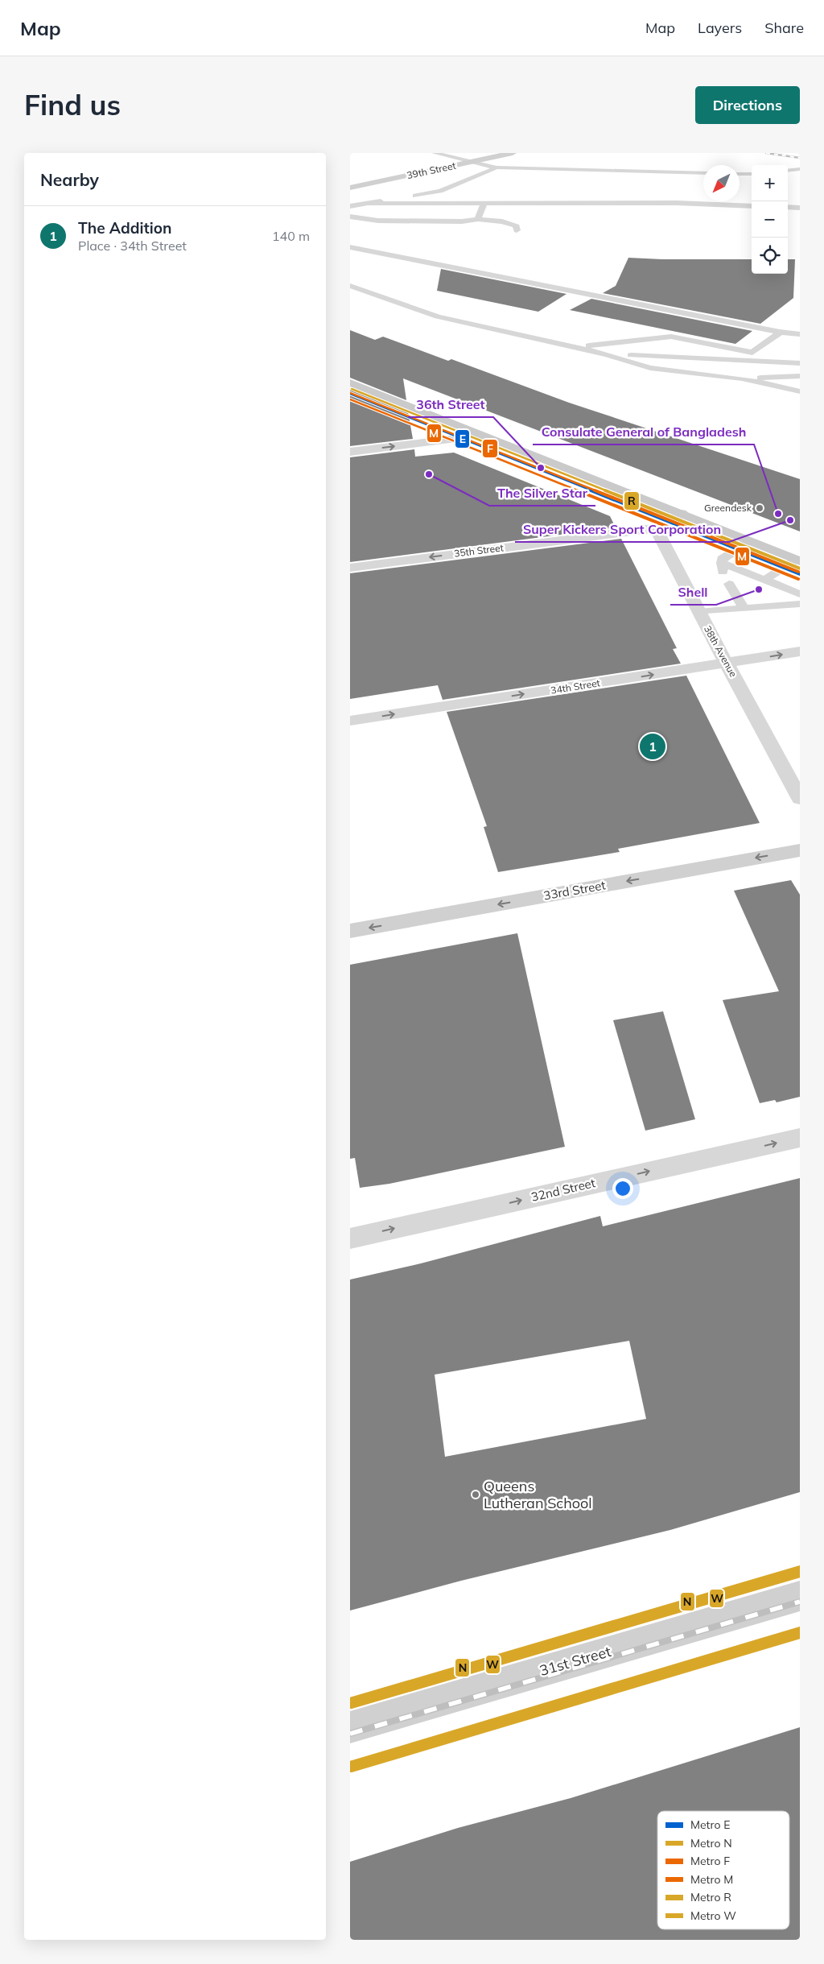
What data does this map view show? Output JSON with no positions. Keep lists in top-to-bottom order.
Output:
{
  "streets": {
    "main road": ["39th Street", "33rd Street", "31st Street"],
    "street": [
      "35th Street",
      "38th Avenue",
      "34th Street",
      "32nd Street"
    ]
  },
  "crossings": [
    ["35th Street", "38th Avenue"],
    ["38th Avenue", "34th Street"]
  ],
  "one_way": ["34th Street", "33rd Street", "32nd Street"],
  "places": [
    "36th Street",
    "The Silver Star",
    "Greendesk",
    "Consulate General of Bangladesh",
    "Super Kickers Sport Corporation",
    "Shell",
    "Queens Lutheran School"
  ],
  "lines": [
    "metro line R",
    "metro line F",
    "metro line E",
    "metro line M",
    "metro line N",
    "metro line W"
  ],
  "legend": [
    "Metro E",
    "Metro N",
    "Metro F",
    "Metro M",
    "Metro R",
    "Metro W"
  ],
  "north": "bottom left",
  "page": {
    "header": "Map",
    "nav": ["Map", "Layers", "Share"],
    "buttons": "Directions",
    "title": "Find us",
    "heading": "Nearby",
    "map_buttons": ["+", "−"],
    "list": [
      {
        "mark": "1",
        "name": "The Addition",
        "note": "Place · 34th Street",
        "value": "140 m"
      }
    ],
    "pins": "1"
  }
}
